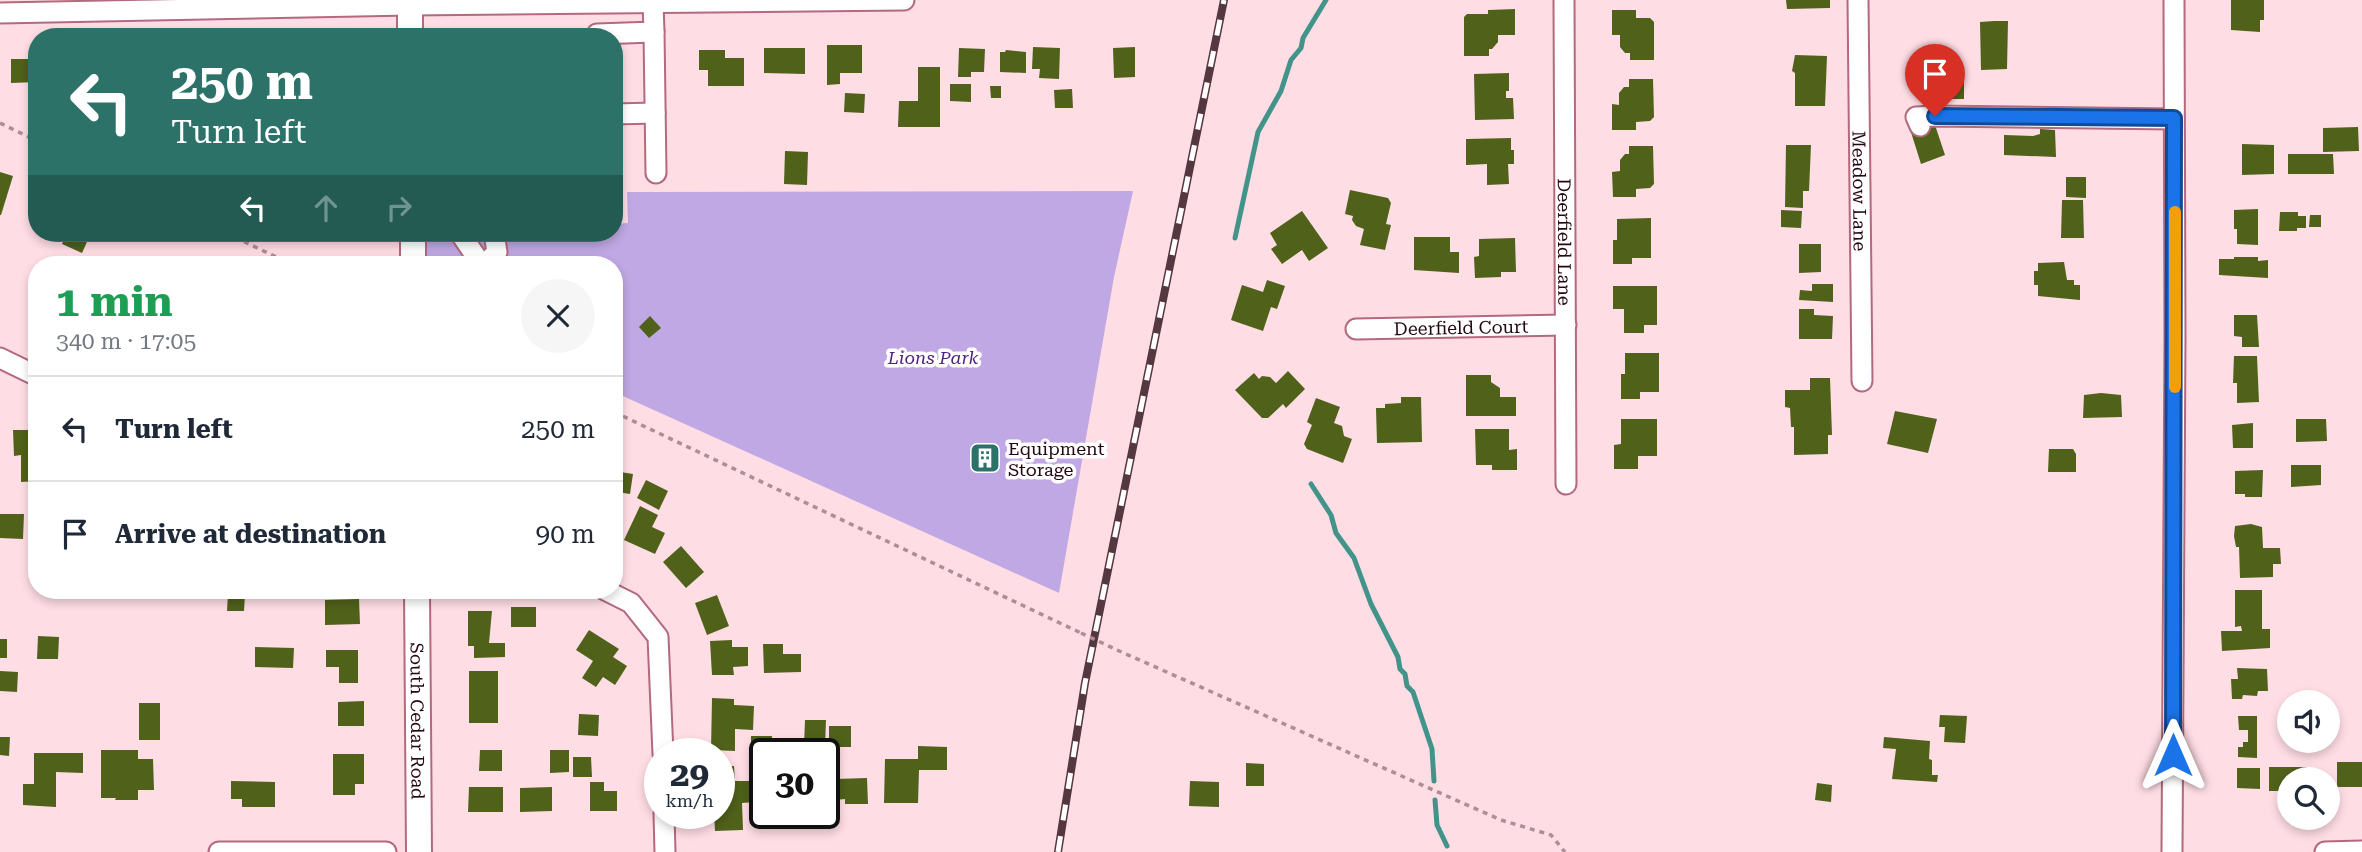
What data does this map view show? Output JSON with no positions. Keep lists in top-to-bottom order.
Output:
{
  "streets": {
    "main road": ["South Cedar Road"],
    "street": ["Meadow Lane", "Deerfield Lane", "Deerfield Court"]
  },
  "crossings": [
    ["Deerfield Lane", "Deerfield Court"]
  ],
  "parks": ["Lions Park"],
  "places": {
    "building": ["Equipment Storage"]
  },
  "page": {
    "turn": ["250 m", "Turn left"],
    "heading": ["1 min", "340 m · 17:05"],
    "list": [
      {
        "name": "Turn left",
        "value": "250 m"
      },
      {
        "name": "Arrive at destination",
        "value": "90 m"
      }
    ],
    "speed": "29 km/h",
    "limit": "30"
  }
}
